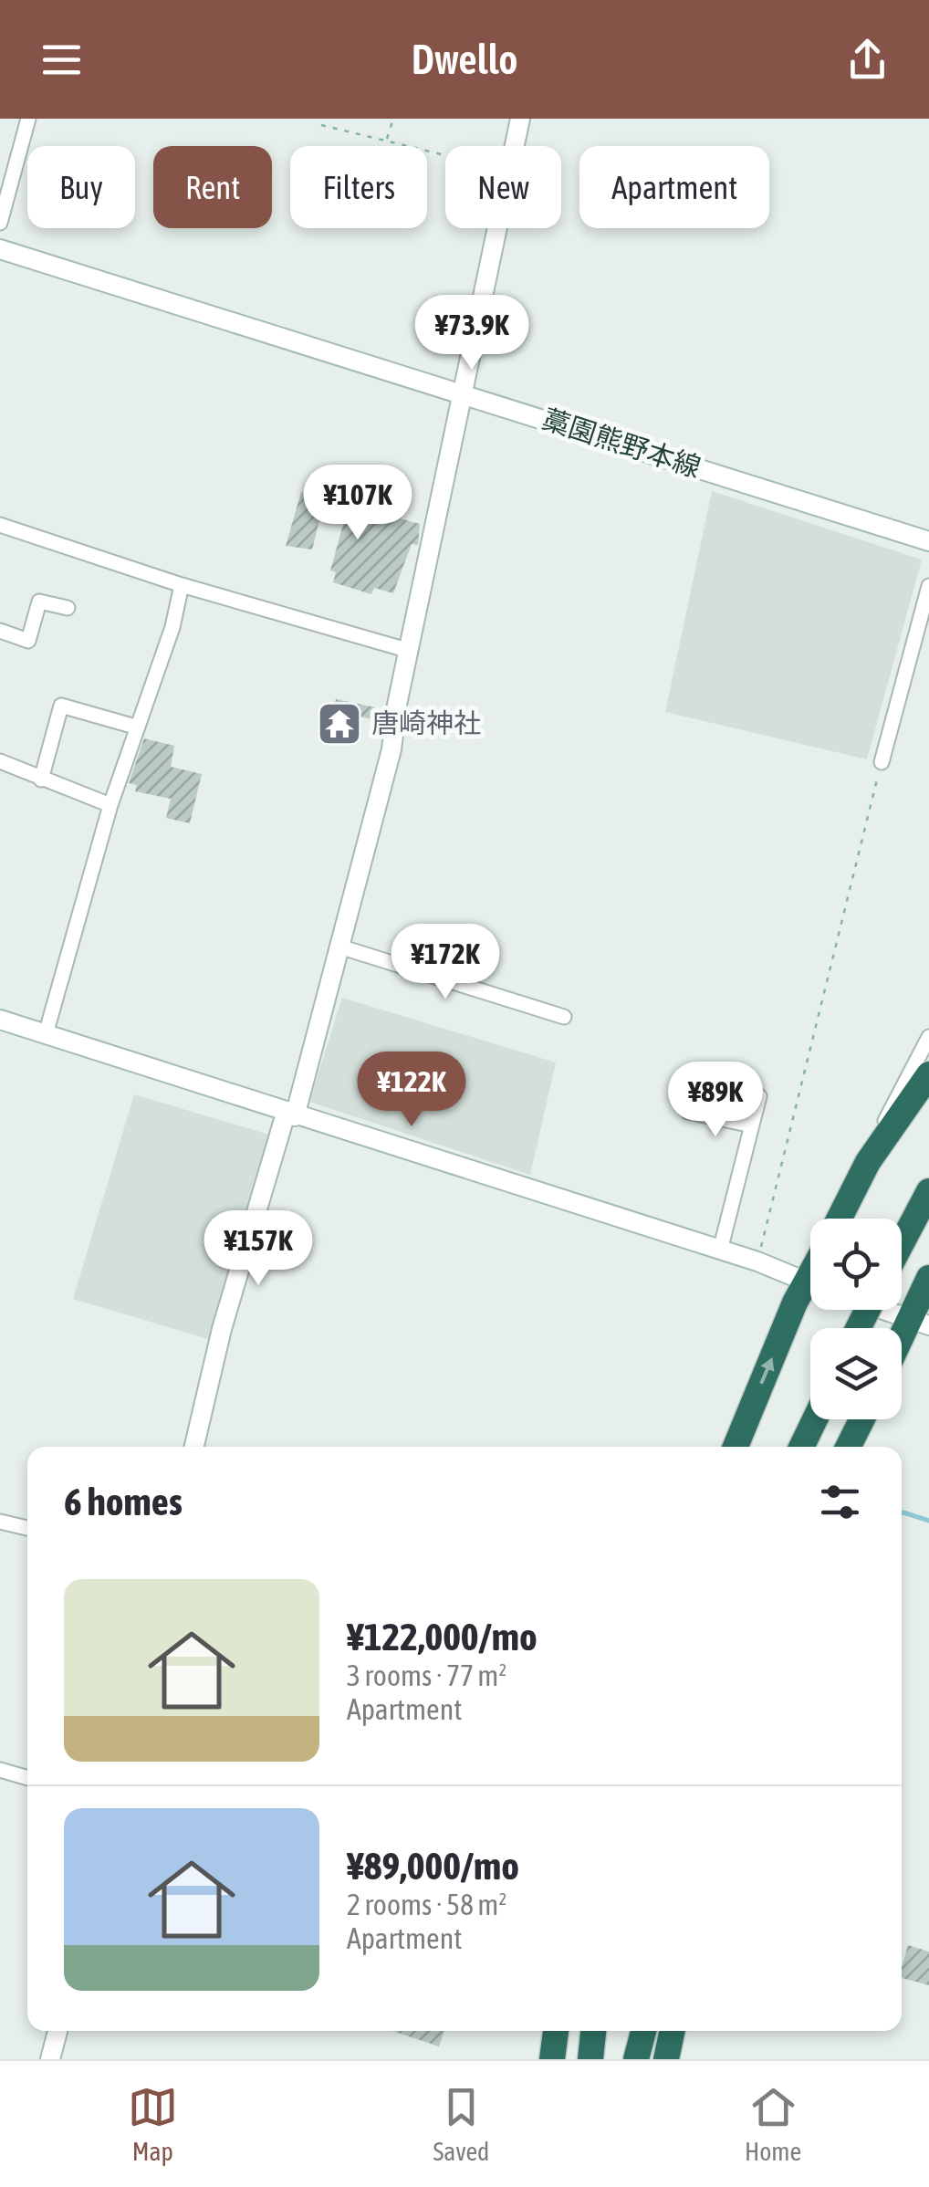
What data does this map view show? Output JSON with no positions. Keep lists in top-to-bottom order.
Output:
{
  "streets": {
    "street": ["藁園熊野本線"]
  },
  "places": {
    "temple": ["唐崎神社"]
  },
  "page": {
    "header": "Dwello",
    "chip": [
      "Buy",
      "Rent",
      "Filters",
      "New",
      "Apartment"
    ],
    "price": [
      "¥73.9K",
      "¥107K",
      "¥172K",
      "¥122K",
      "¥89K",
      "¥157K"
    ],
    "heading": "6 homes",
    "list": [
      {
        "name": "¥122,000/mo",
        "note": "3 rooms · 77 m² · Apartment"
      },
      {
        "name": "¥89,000/mo",
        "note": "2 rooms · 58 m² · Apartment"
      }
    ],
    "tabs": ["Map", "Saved", "Home"]
  }
}
